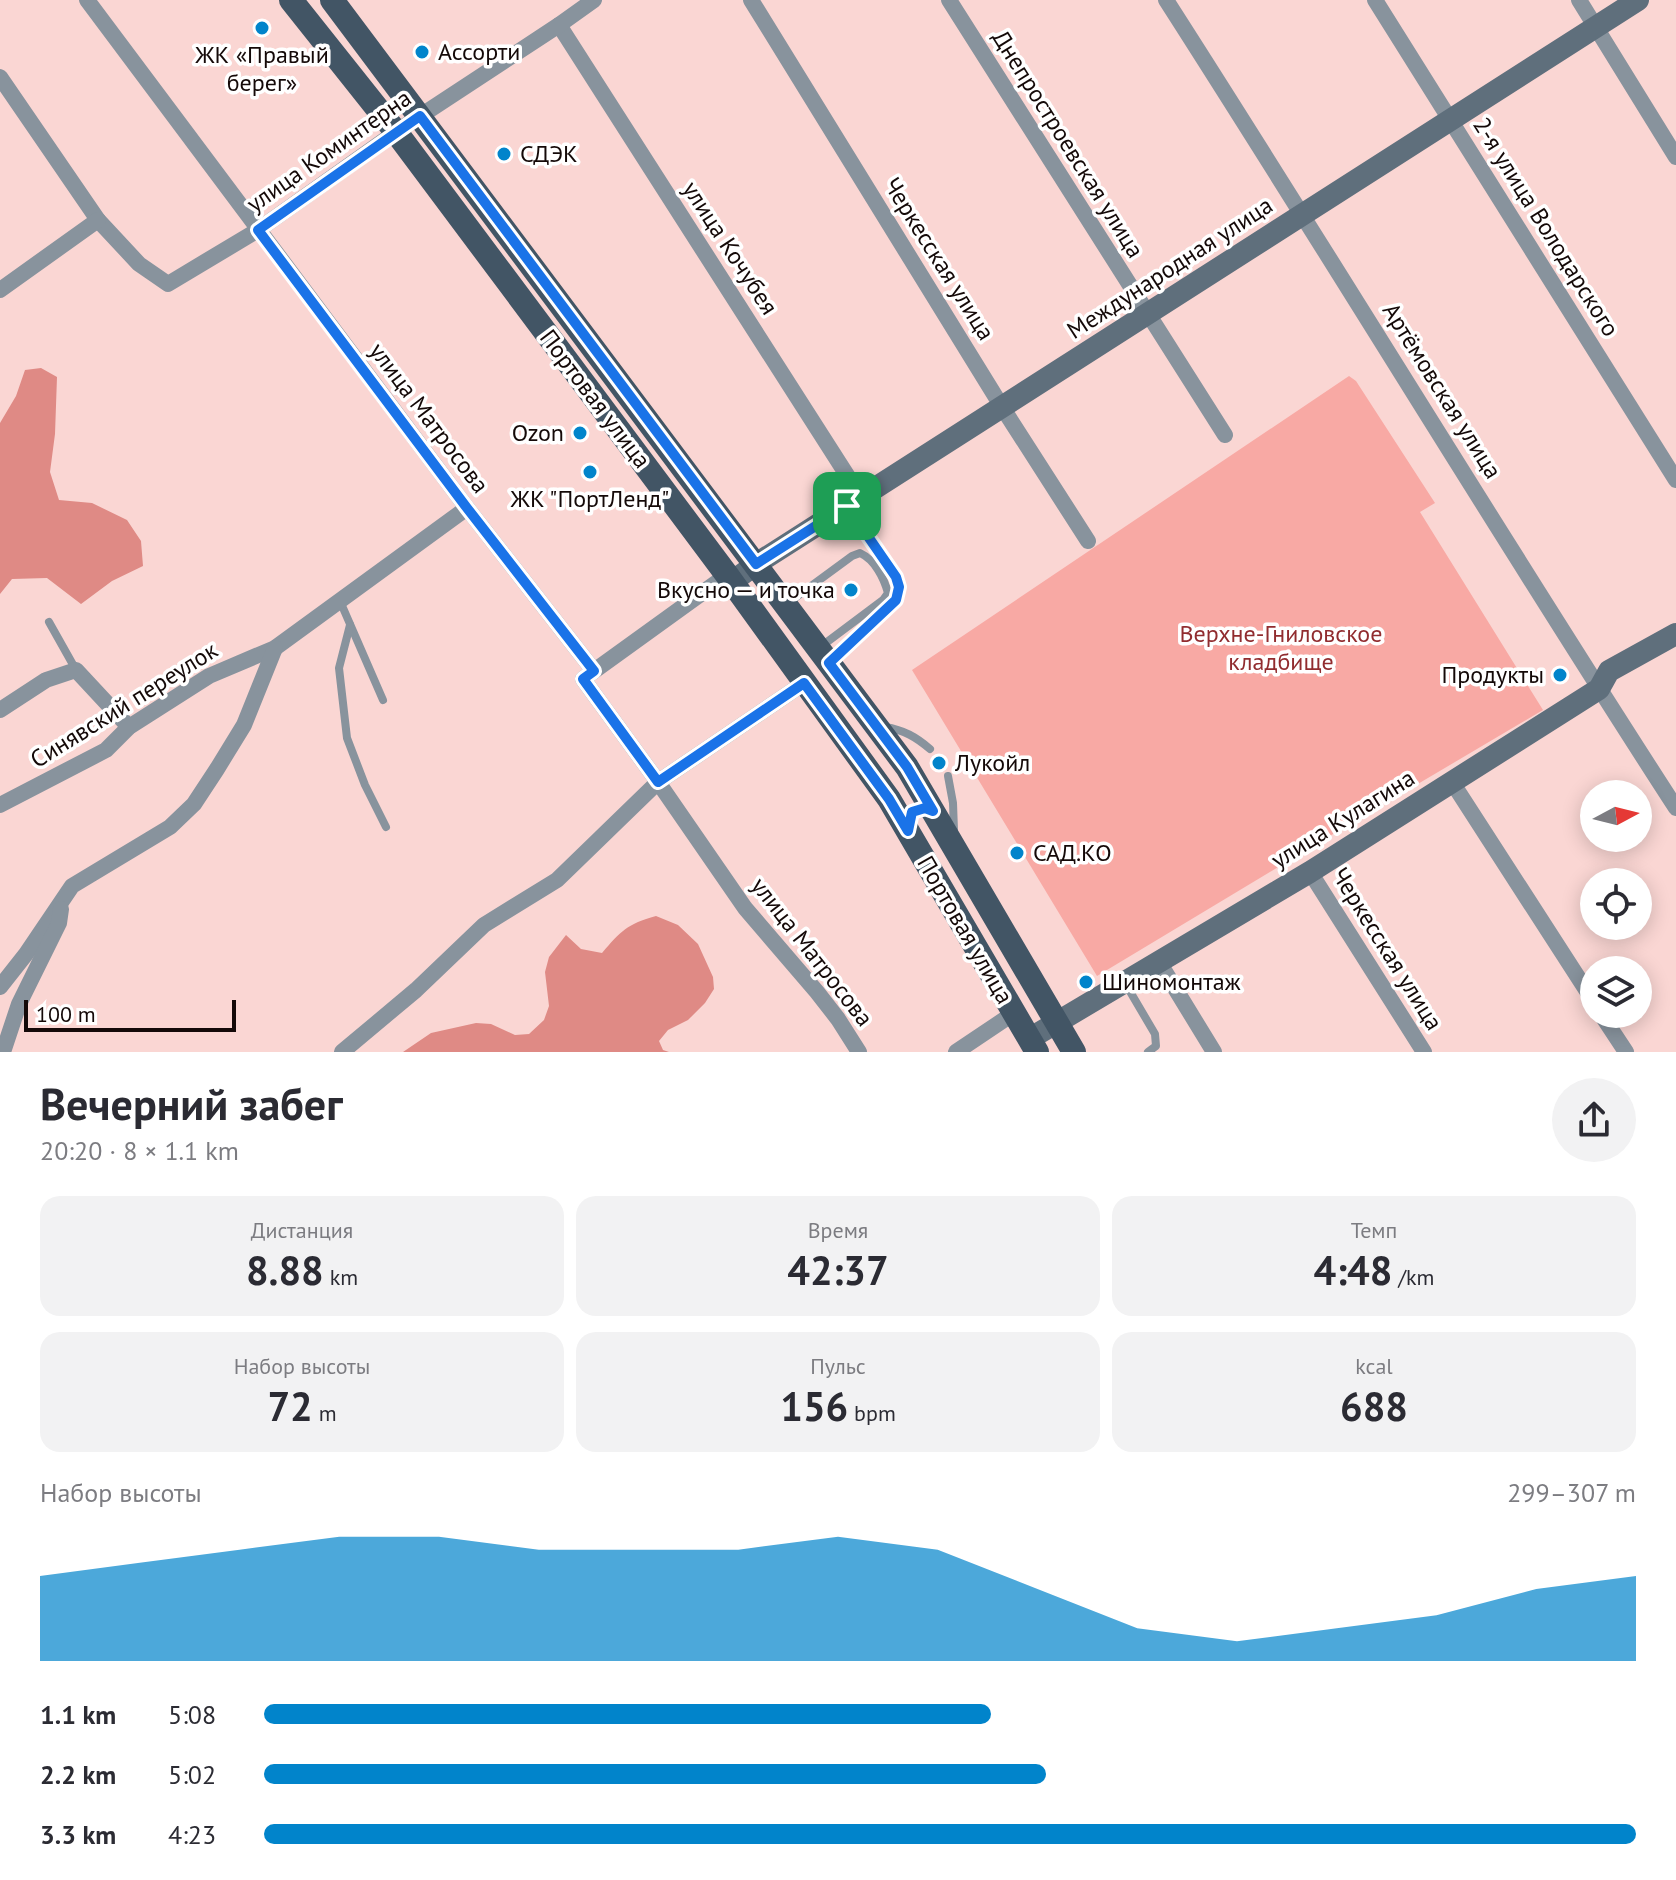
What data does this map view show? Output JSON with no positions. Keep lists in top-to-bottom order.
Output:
{
  "streets": {
    "main road": ["Международная улица", "Портовая улица", "улица Кулагина"],
    "street": [
      "Днепростроевская улица",
      "улица Коминтерна",
      "2-я улица Володарского",
      "улица Кочубея",
      "Черкесская улица",
      "Артёмовская улица",
      "улица Матросова",
      "Синявский переулок"
    ]
  },
  "crossings": [
    ["Днепростроевская улица", "Международная улица"],
    ["улица Коминтерна", "улица Кочубея"],
    ["улица Коминтерна", "Портовая улица"],
    ["улица Коминтерна", "улица Матросова"],
    ["2-я улица Володарского", "Международная улица"],
    ["улица Кочубея", "Международная улица"],
    ["Черкесская улица", "Международная улица"],
    ["Черкесская улица", "улица Кулагина"],
    ["Международная улица", "Артёмовская улица"],
    ["Международная улица", "Портовая улица"],
    ["Международная улица", "улица Матросова"],
    ["Артёмовская улица", "улица Кулагина"],
    ["Портовая улица", "улица Кулагина"],
    ["улица Матросова", "Синявский переулок"]
  ],
  "parks": ["Верхне-Гниловское кладбище"],
  "places": [
    "ЖК «Правый берег»",
    "Ассорти",
    "СДЭК",
    "Ozon",
    "ЖК \"ПортЛенд\"",
    "Вкусно — и точка",
    "Продукты",
    "Лукойл",
    "САД.КО",
    "Шиномонтаж"
  ],
  "scale_bar": "100 m",
  "north": "right",
  "page": {
    "scale": "100 m",
    "heading": ["Вечерний забег", "20:20 · 8 × 1.1 km"],
    "stats": [
      ["Дистанция", "8.88 km"],
      ["Время", "42:37"],
      ["Темп", "4:48 /km"],
      ["Набор высоты", "72 m"],
      ["Пульс", "156 bpm"],
      ["kcal", "688"]
    ],
    "chart": ["Набор высоты", "299–307 m"],
    "list": [
      {
        "name": "1.1 km",
        "note": "5:08"
      },
      {
        "name": "2.2 km",
        "note": "5:02"
      },
      {
        "name": "3.3 km",
        "note": "4:23"
      }
    ]
  }
}
